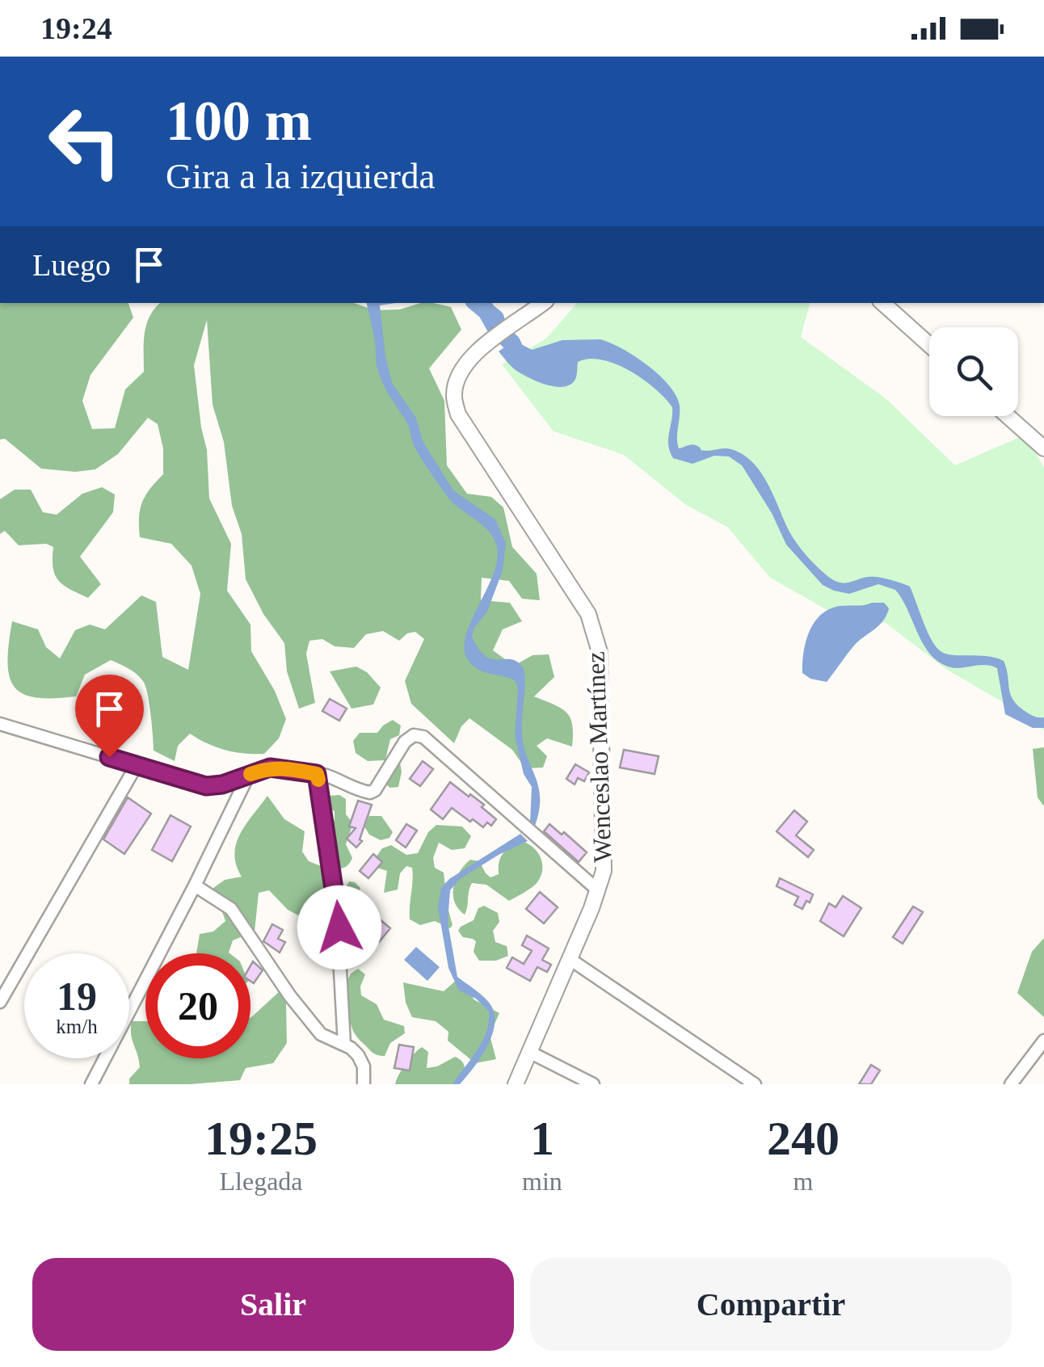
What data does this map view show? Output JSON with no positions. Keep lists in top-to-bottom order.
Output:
{
  "streets": {
    "main road": ["Wenceslao Martínez"]
  },
  "page": {
    "status": "19:24",
    "turn": ["100 m", "Gira a la izquierda"],
    "then": "Luego",
    "speed": "19 km/h",
    "limit": "20",
    "eta": [
      "19:25",
      "Llegada",
      "1",
      "min",
      "240",
      "m"
    ],
    "buttons": ["Salir", "Compartir"]
  }
}
